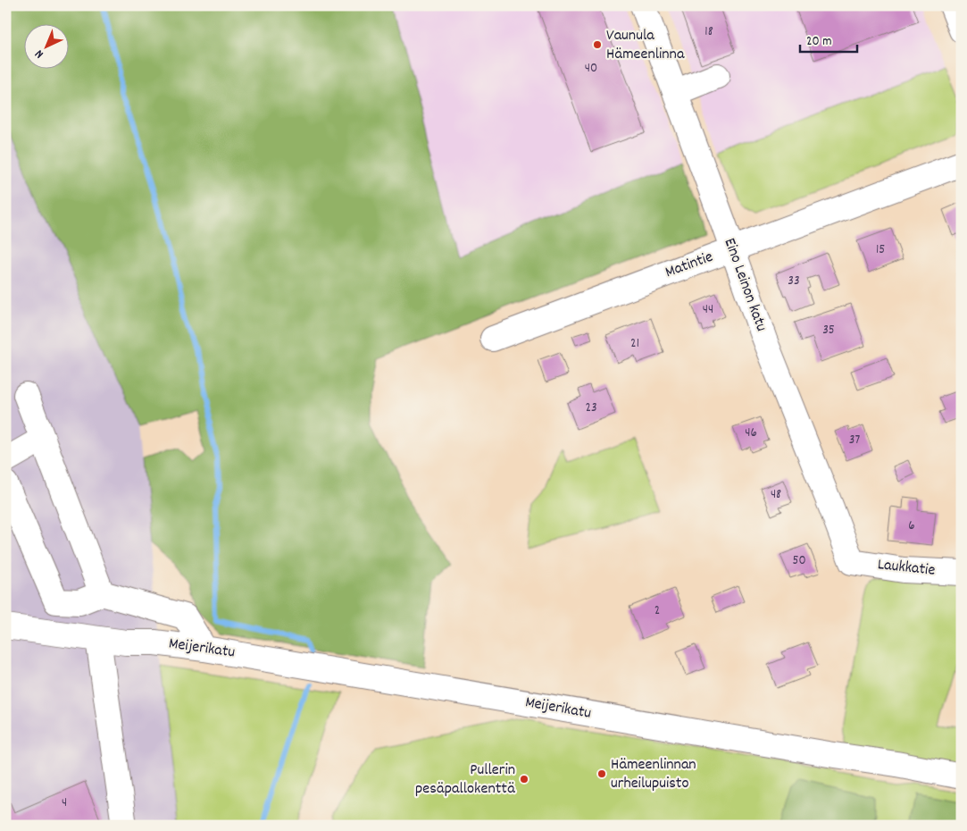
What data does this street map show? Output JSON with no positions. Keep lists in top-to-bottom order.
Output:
{
  "streets": {
    "street": [
      "Matintie",
      "Eino Leinon katu",
      "Laukkatie",
      "Meijerikatu"
    ]
  },
  "crossings": [
    ["Matintie", "Eino Leinon katu"],
    ["Eino Leinon katu", "Laukkatie"]
  ],
  "places": ["Vaunula Hämeenlinna", "Hämeenlinnan urheilupuisto", "Pullerin pesäpallokenttä"],
  "house_numbers": [
    "18",
    "40",
    "15",
    "33",
    "44",
    "35",
    "21",
    "23",
    "46",
    "37",
    "48",
    "6",
    "50",
    "2",
    "4"
  ],
  "scale_bar": "20 m",
  "north": "bottom left"
}
